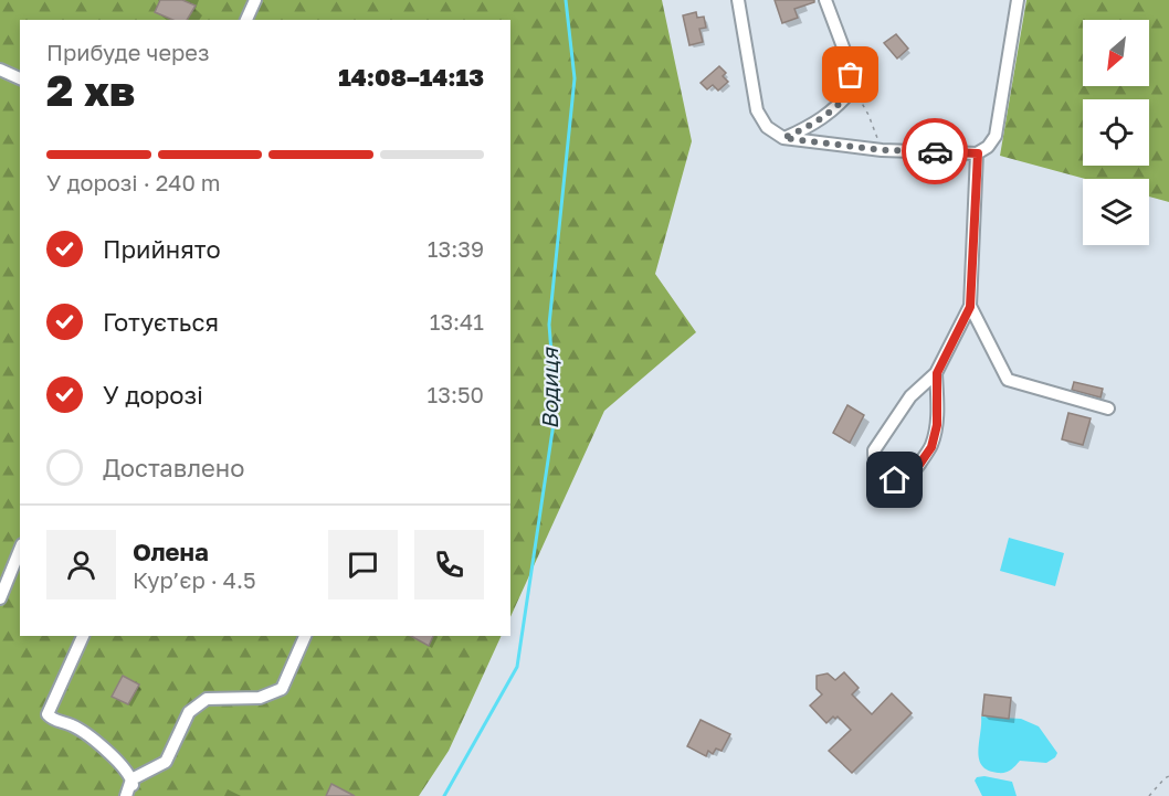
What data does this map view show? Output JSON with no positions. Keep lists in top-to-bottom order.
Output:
{
  "water": ["Водиця"],
  "north": "bottom left",
  "page": {
    "heading": ["2 хв", "Прибуде через", "14:08–14:13"],
    "panel": ["Олена", "Кур’єр · 4.5"],
    "bar": "У дорозі · 240 m",
    "list": [
      ["Прийнято", "13:39"],
      ["Готується", "13:41"],
      ["У дорозі", "13:50"],
      "Доставлено"
    ]
  }
}
